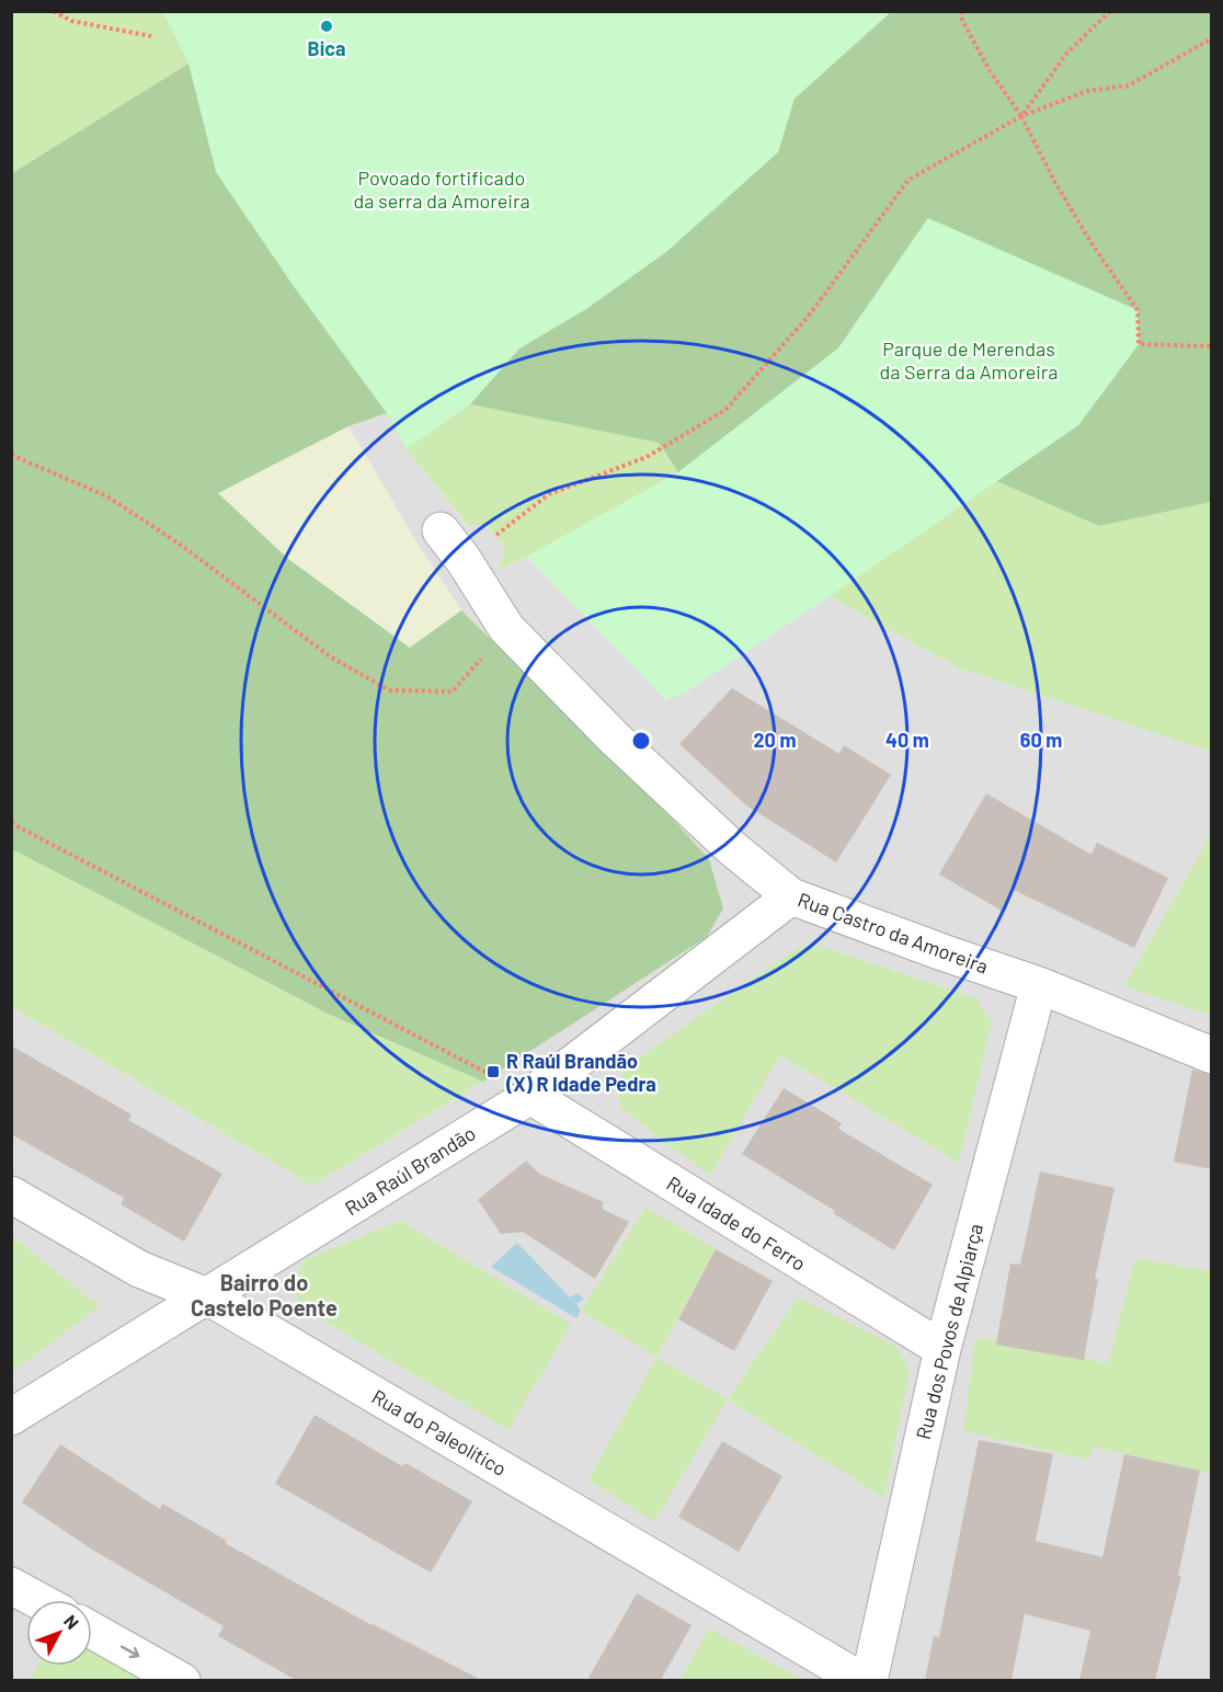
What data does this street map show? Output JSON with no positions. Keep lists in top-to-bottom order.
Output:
{
  "streets": {
    "street": [
      "Rua Castro da Amoreira",
      "Rua Raúl Brandão",
      "Rua Idade do Ferro",
      "Rua dos Povos de Alpiarça",
      "Rua do Paleolítico"
    ]
  },
  "crossings": [
    ["Rua Castro da Amoreira", "Rua Raúl Brandão"],
    ["Rua Castro da Amoreira", "Rua dos Povos de Alpiarça"],
    ["Rua Raúl Brandão", "Rua Idade do Ferro"],
    ["Rua Raúl Brandão", "Rua do Paleolítico"],
    ["Rua Idade do Ferro", "Rua dos Povos de Alpiarça"]
  ],
  "districts": ["Bairro do Castelo Poente"],
  "parks": ["Povoado fortificado da serra da Amoreira", "Parque de Merendas da Serra da Amoreira"],
  "places": {
    "other": ["Bica"],
    "transit": ["R Raúl Brandão (X) R Idade Pedra"]
  },
  "north": "top right",
  "rings": ["20 m", "40 m", "60 m"]
}
